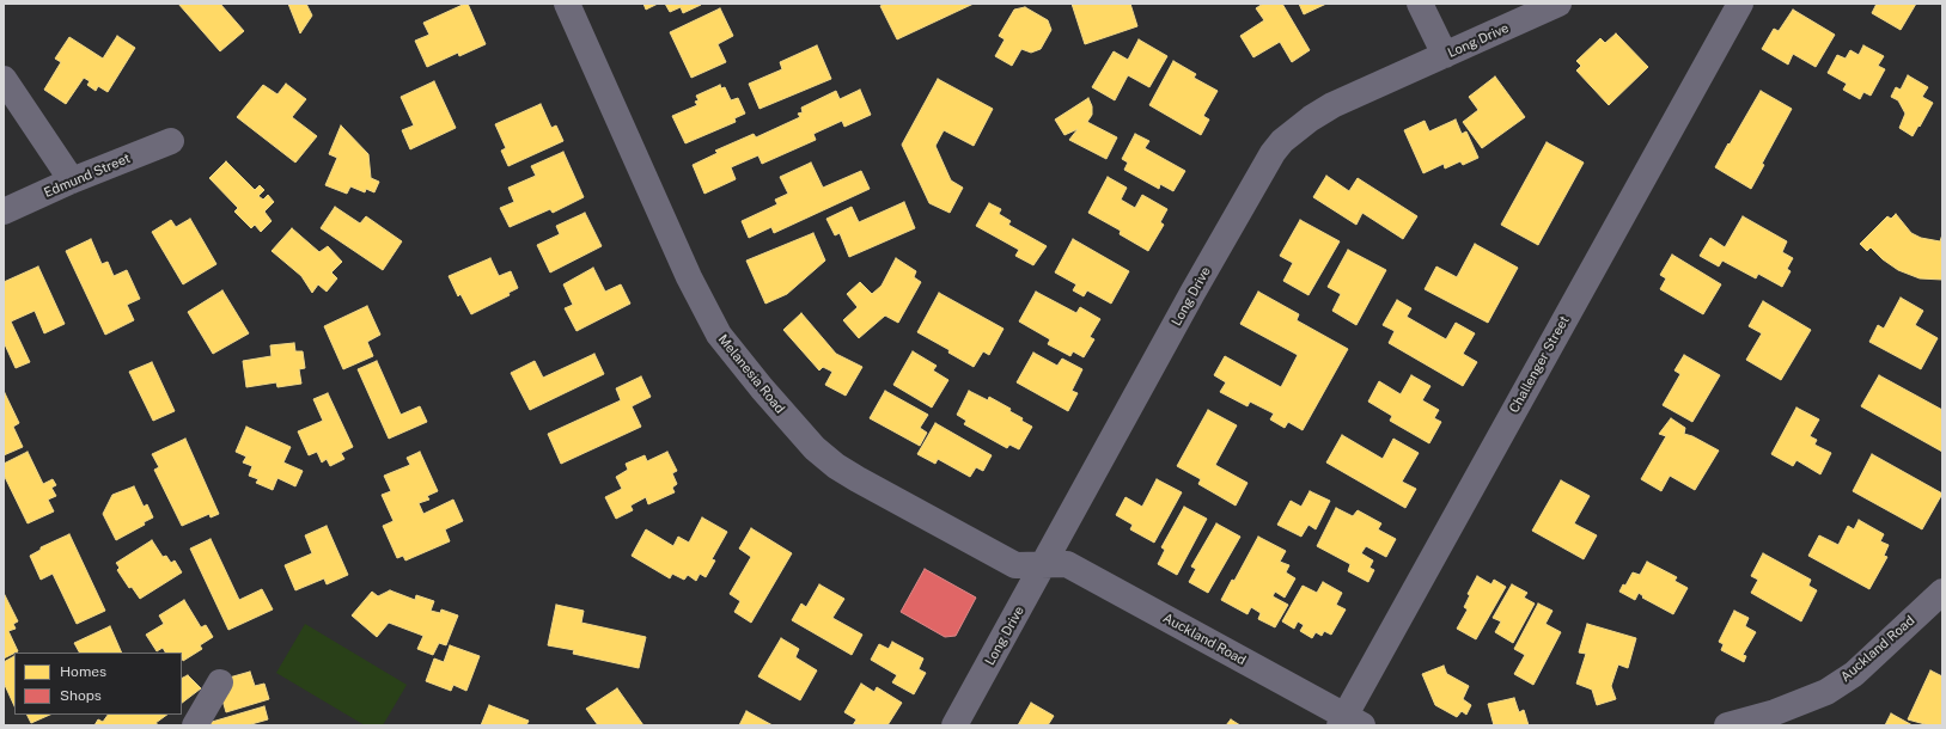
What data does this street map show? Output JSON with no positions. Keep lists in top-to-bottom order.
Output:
{
  "streets": {
    "street": [
      "Long Drive",
      "Edmund Street",
      "Challenger Street",
      "Melanesia Road",
      "Auckland Road"
    ]
  },
  "crossings": [
    ["Long Drive", "Melanesia Road"],
    ["Long Drive", "Auckland Road"],
    ["Challenger Street", "Auckland Road"],
    ["Melanesia Road", "Auckland Road"]
  ],
  "legend": ["Homes", "Shops"]
}
